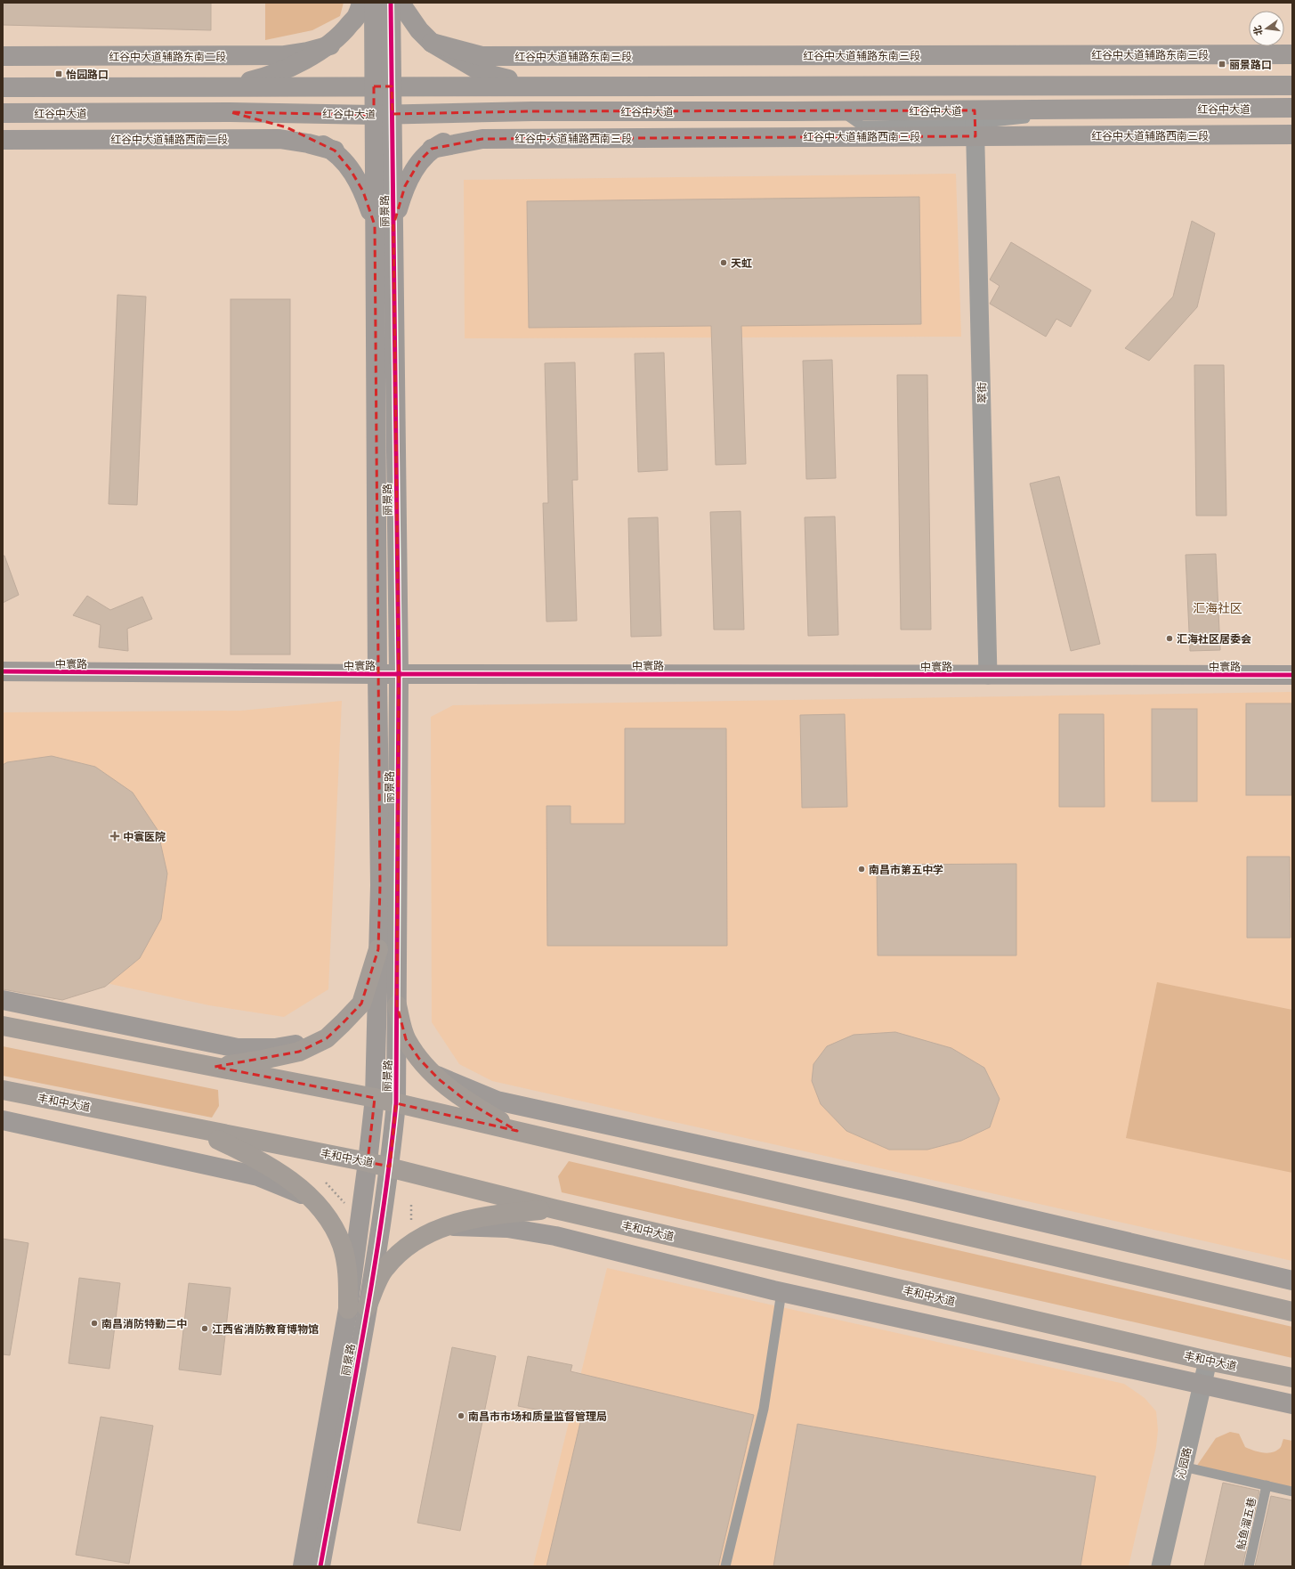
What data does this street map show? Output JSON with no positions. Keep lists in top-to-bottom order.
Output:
{
  "streets": {
    "main road": ["丰和中大道"],
    "street": [
      "红谷中大道辅路东南三段",
      "红谷中大道辅路东南二段",
      "红谷中大道",
      "红谷中大道辅路西南三段",
      "红谷中大道辅路西南二段",
      "丽景路",
      "翠街",
      "中寰路",
      "沁园路"
    ],
    "lane": ["鲇鱼溜五巷"]
  },
  "crossings": [
    ["红谷中大道", "红谷中大道辅路西南三段"],
    ["红谷中大道", "丽景路"],
    ["红谷中大道", "翠街"],
    ["红谷中大道辅路西南三段", "翠街"],
    ["丽景路", "中寰路"],
    ["丽景路", "丰和中大道"],
    ["翠街", "中寰路"],
    ["丰和中大道", "沁园路"]
  ],
  "districts": ["汇海社区"],
  "places": {
    "transit": ["丽景路口", "怡园路口"],
    "other": [
      "天虹",
      "汇海社区居委会",
      "南昌市第五中学",
      "南昌消防特勤二中",
      "江西省消防教育博物馆",
      "南昌市市场和质量监督管理局"
    ],
    "health": ["中寰医院"]
  },
  "north": "left"
}
